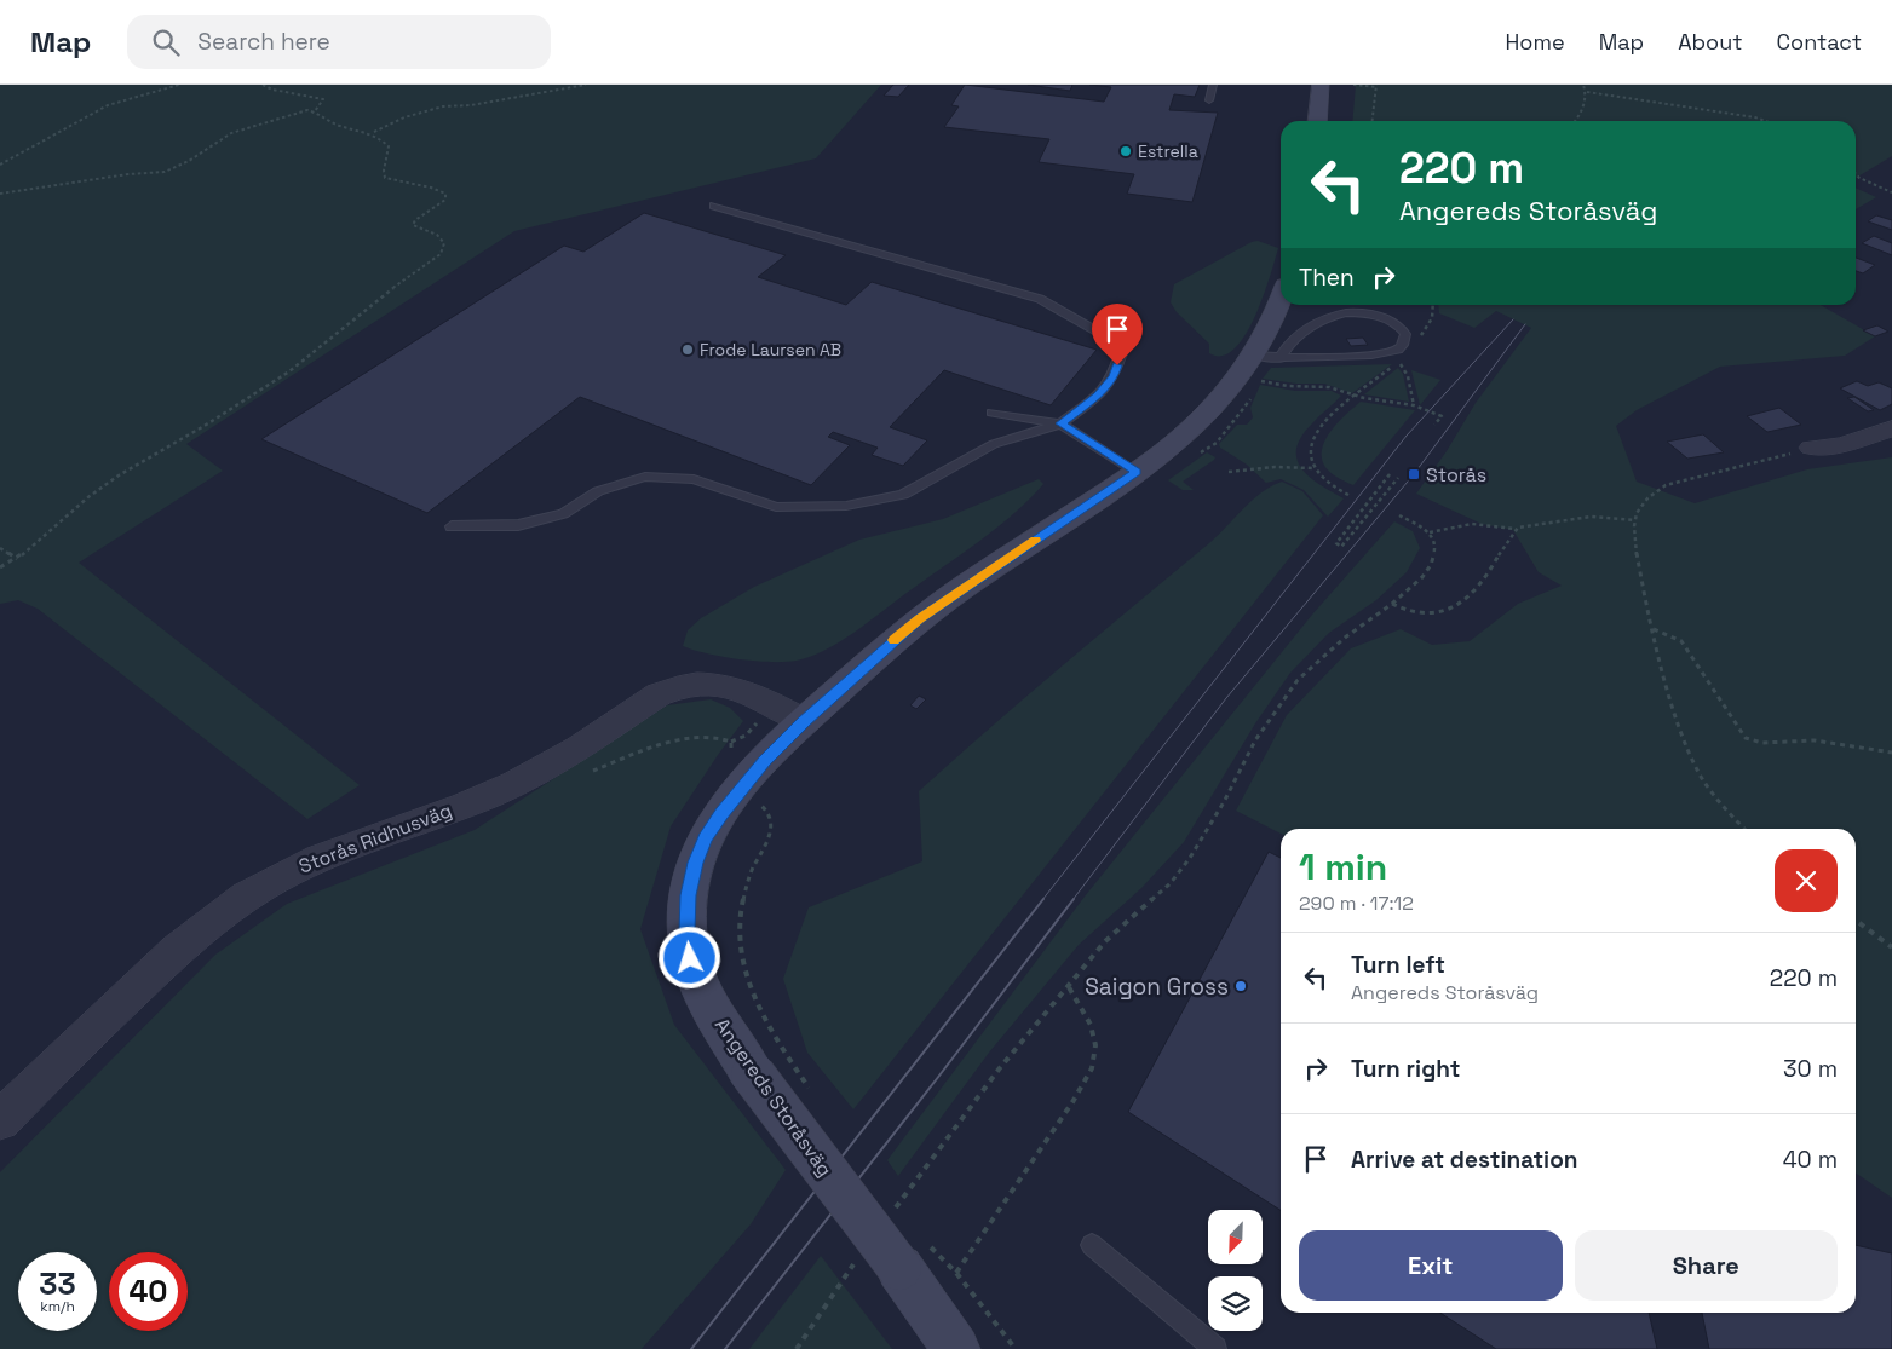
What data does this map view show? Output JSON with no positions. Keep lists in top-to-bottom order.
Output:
{
  "streets": {
    "street": ["Storås Ridhusväg", "Angereds Storåsväg"]
  },
  "crossings": [
    ["Storås Ridhusväg", "Angereds Storåsväg"]
  ],
  "places": {
    "other": ["Estrella", "Frode Laursen AB", "Saigon Gross"],
    "transit": ["Storås"]
  },
  "north": "bottom left",
  "page": {
    "header": "Map",
    "search": "Search here",
    "nav": [
      "Home",
      "Map",
      "About",
      "Contact"
    ],
    "turn": ["220 m", "Angereds Storåsväg"],
    "then": "Then",
    "heading": ["1 min", "290 m · 17:12"],
    "list": [
      {
        "name": "Turn left",
        "note": "Angereds Storåsväg",
        "value": "220 m"
      },
      {
        "name": "Turn right",
        "value": "30 m"
      },
      {
        "name": "Arrive at destination",
        "value": "40 m"
      }
    ],
    "buttons": ["Exit", "Share"],
    "speed": "33 km/h",
    "limit": "40"
  }
}
